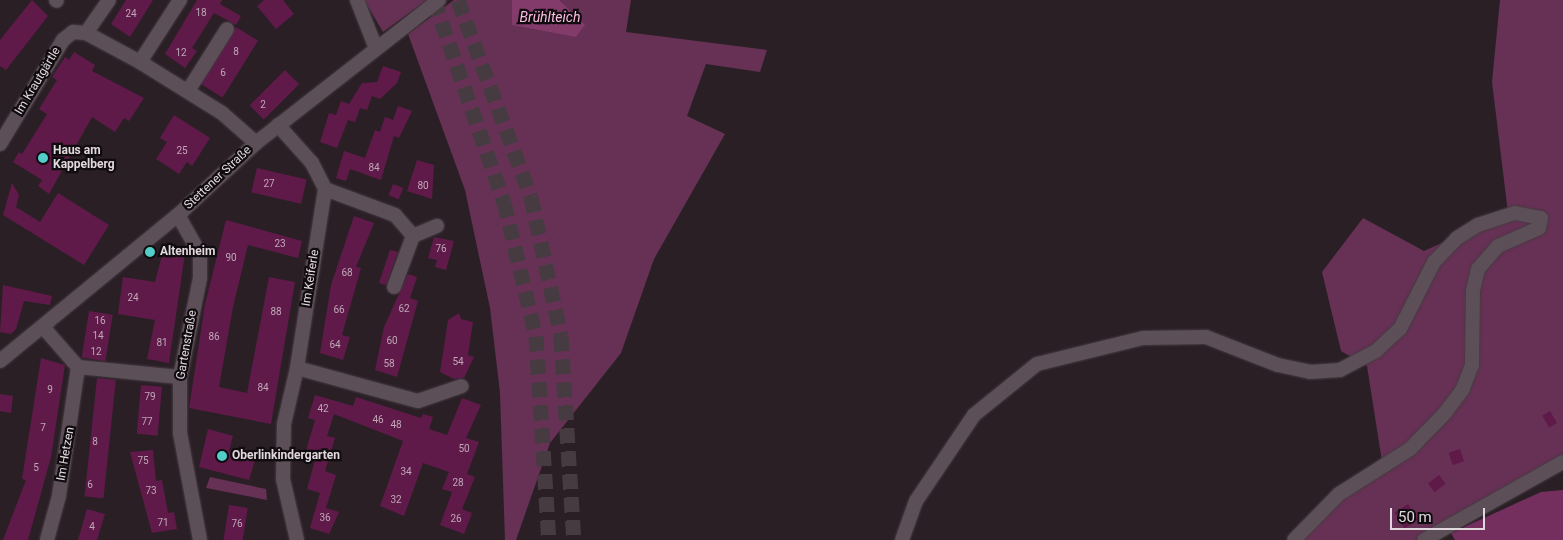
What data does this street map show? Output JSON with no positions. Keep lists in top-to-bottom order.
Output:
{
  "streets": {
    "street": [
      "Im Krautgärtle",
      "Stettener Straße",
      "Im Keiferle",
      "Gartenstraße",
      "Im Hetzen"
    ]
  },
  "crossings": [
    ["Stettener Straße", "Gartenstraße"]
  ],
  "water": ["Brühlteich"],
  "places": ["Haus am Kappelberg", "Altenheim", "Oberlinkindergarten"],
  "house_numbers": [
    "18",
    "24",
    "8",
    "12",
    "6",
    "2",
    "25",
    "84",
    "27",
    "80",
    "23",
    "76",
    "90",
    "68",
    "24",
    "62",
    "66",
    "88",
    "16",
    "14",
    "86",
    "60",
    "81",
    "64",
    "12",
    "54",
    "58",
    "84",
    "9",
    "79",
    "42",
    "46",
    "77",
    "48",
    "7",
    "8",
    "50",
    "75",
    "5",
    "34",
    "28",
    "6",
    "73",
    "32",
    "36",
    "26",
    "71",
    "76",
    "4"
  ],
  "scale_bar": "50 m"
}
